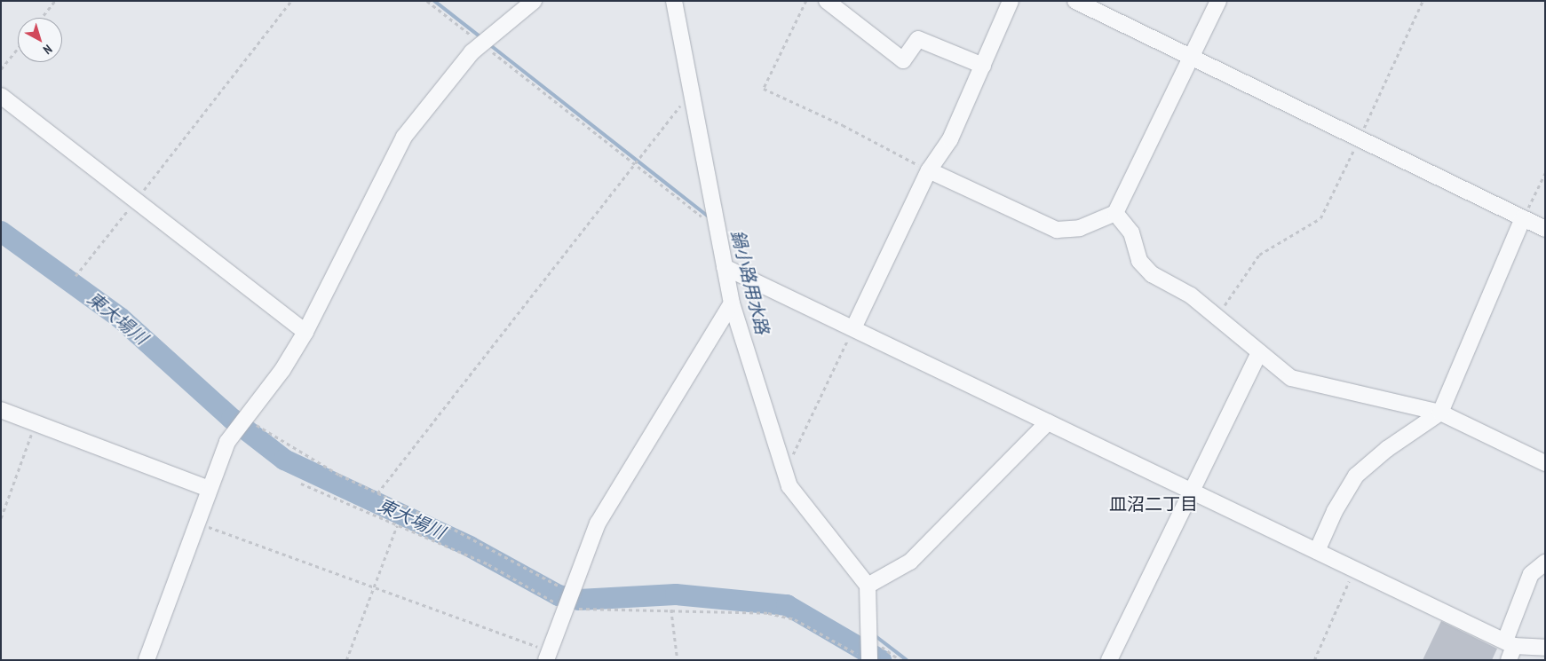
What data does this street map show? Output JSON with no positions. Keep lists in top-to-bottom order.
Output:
{
  "districts": ["皿沼二丁目"],
  "water": ["鍋小路用水路", "東大場川"],
  "north": "bottom right"
}
